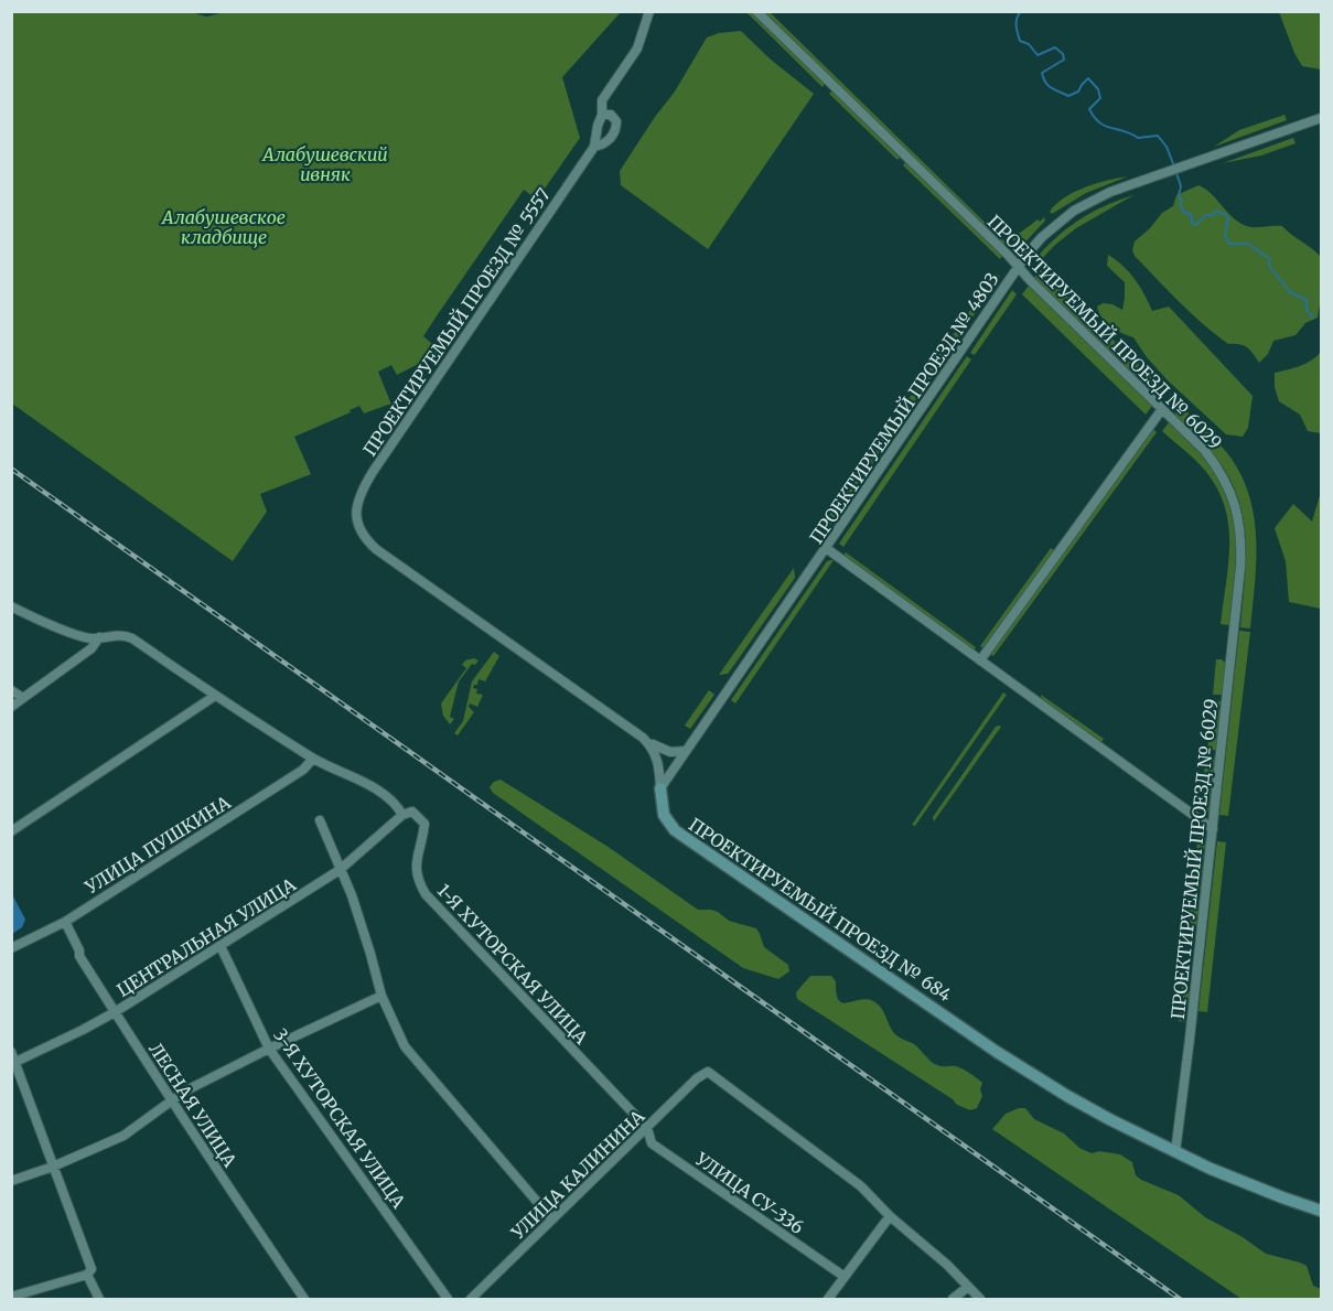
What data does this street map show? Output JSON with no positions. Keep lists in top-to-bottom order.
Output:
{
  "streets": {
    "street": [
      "ПРОЕКТИРУЕМЫЙ ПРОЕЗД № 5557",
      "ПРОЕКТИРУЕМЫЙ ПРОЕЗД № 6029",
      "ПРОЕКТИРУЕМЫЙ ПРОЕЗД № 4803",
      "УЛИЦА ПУШКИНА",
      "ПРОЕКТИРУЕМЫЙ ПРОЕЗД № 684",
      "ЦЕНТРАЛЬНАЯ УЛИЦА",
      "1-Я ХУТОРСКАЯ УЛИЦА",
      "ЛЕСНАЯ УЛИЦА",
      "3-Я ХУТОРСКАЯ УЛИЦА",
      "УЛИЦА КАЛИНИНА",
      "УЛИЦА СУ-336"
    ]
  },
  "crossings": [
    ["ПРОЕКТИРУЕМЫЙ ПРОЕЗД № 5557", "ПРОЕКТИРУЕМЫЙ ПРОЕЗД № 684"],
    ["ПРОЕКТИРУЕМЫЙ ПРОЕЗД № 6029", "ПРОЕКТИРУЕМЫЙ ПРОЕЗД № 4803"],
    ["ПРОЕКТИРУЕМЫЙ ПРОЕЗД № 6029", "ПРОЕКТИРУЕМЫЙ ПРОЕЗД № 684"],
    ["ПРОЕКТИРУЕМЫЙ ПРОЕЗД № 4803", "ПРОЕКТИРУЕМЫЙ ПРОЕЗД № 684"],
    ["УЛИЦА ПУШКИНА", "1-Я ХУТОРСКАЯ УЛИЦА"],
    ["УЛИЦА ПУШКИНА", "ЛЕСНАЯ УЛИЦА"],
    ["ЦЕНТРАЛЬНАЯ УЛИЦА", "1-Я ХУТОРСКАЯ УЛИЦА"],
    ["ЦЕНТРАЛЬНАЯ УЛИЦА", "ЛЕСНАЯ УЛИЦА"],
    ["ЦЕНТРАЛЬНАЯ УЛИЦА", "3-Я ХУТОРСКАЯ УЛИЦА"],
    ["1-Я ХУТОРСКАЯ УЛИЦА", "УЛИЦА КАЛИНИНА"],
    ["1-Я ХУТОРСКАЯ УЛИЦА", "УЛИЦА СУ-336"],
    ["УЛИЦА КАЛИНИНА", "УЛИЦА СУ-336"]
  ],
  "parks": ["Алабушевский ивняк", "Алабушевское кладбище"]
}
